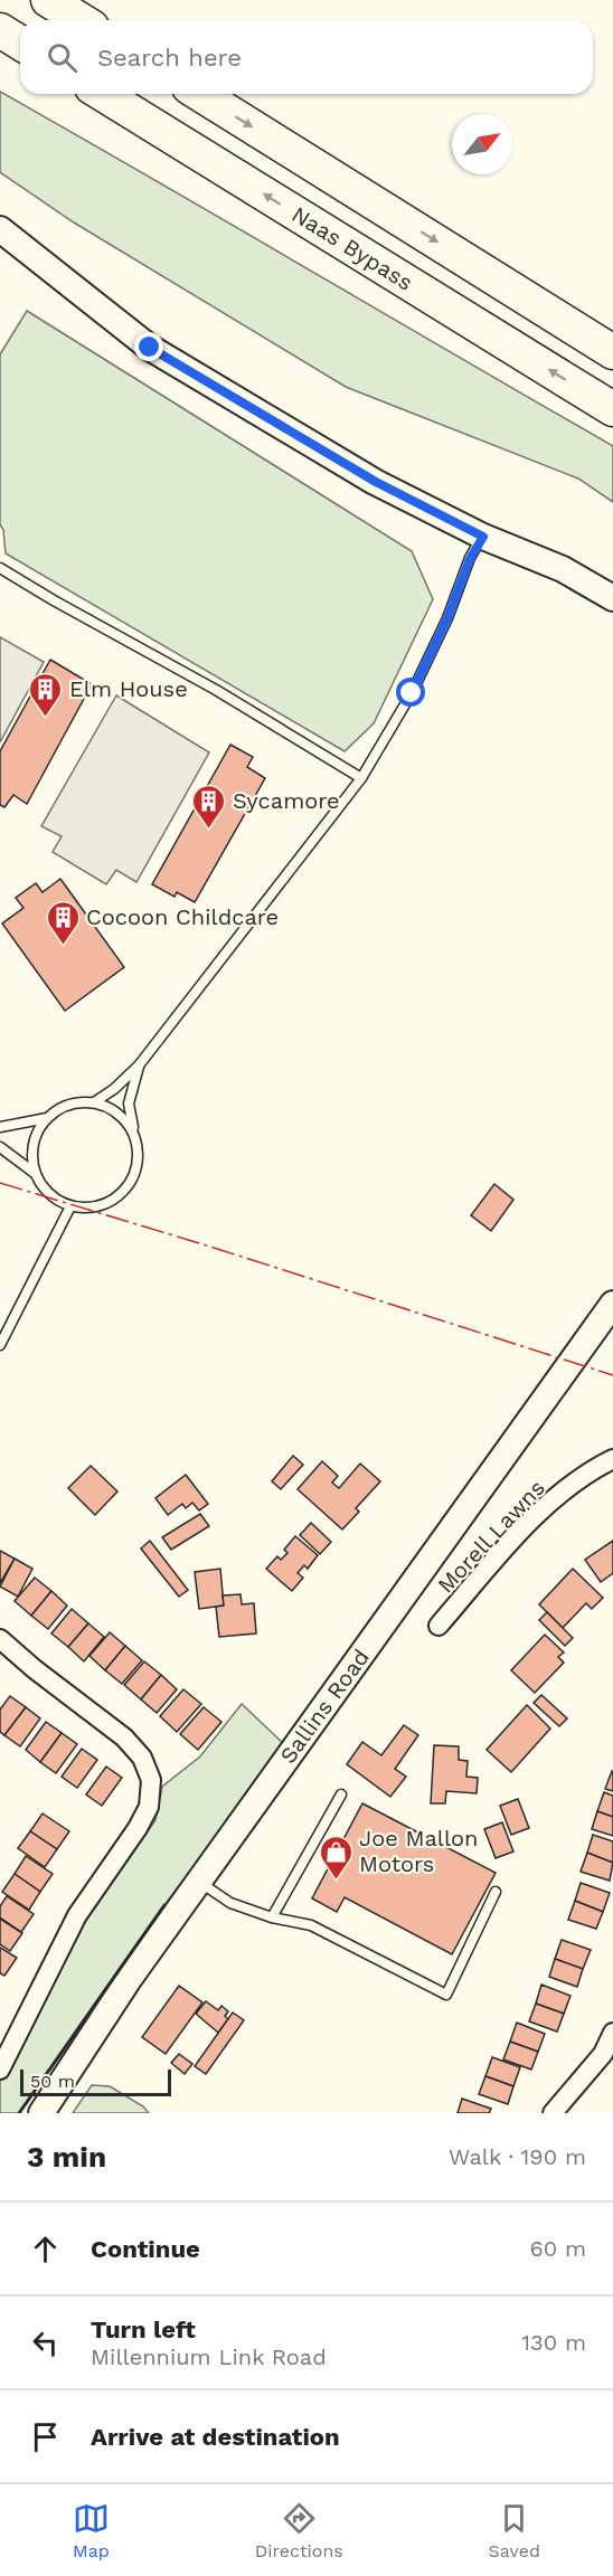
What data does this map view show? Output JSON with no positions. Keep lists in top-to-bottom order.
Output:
{
  "streets": {
    "highway": ["Naas Bypass"],
    "main road": ["Sallins Road"],
    "street": ["Morell Lawns"]
  },
  "places": {
    "building": ["Elm House", "Sycamore", "Cocoon Childcare"],
    "shop": ["Joe Mallon Motors"]
  },
  "scale_bar": "50 m",
  "north": "top right",
  "page": {
    "search": "Search here",
    "scale": "50 m",
    "heading": ["3 min", "Walk · 190 m"],
    "list": [
      ["Continue", "60 m"],
      ["Turn left", "Millennium Link Road", "130 m"],
      "Arrive at destination"
    ],
    "nav": ["Map", "Directions", "Saved"]
  }
}
